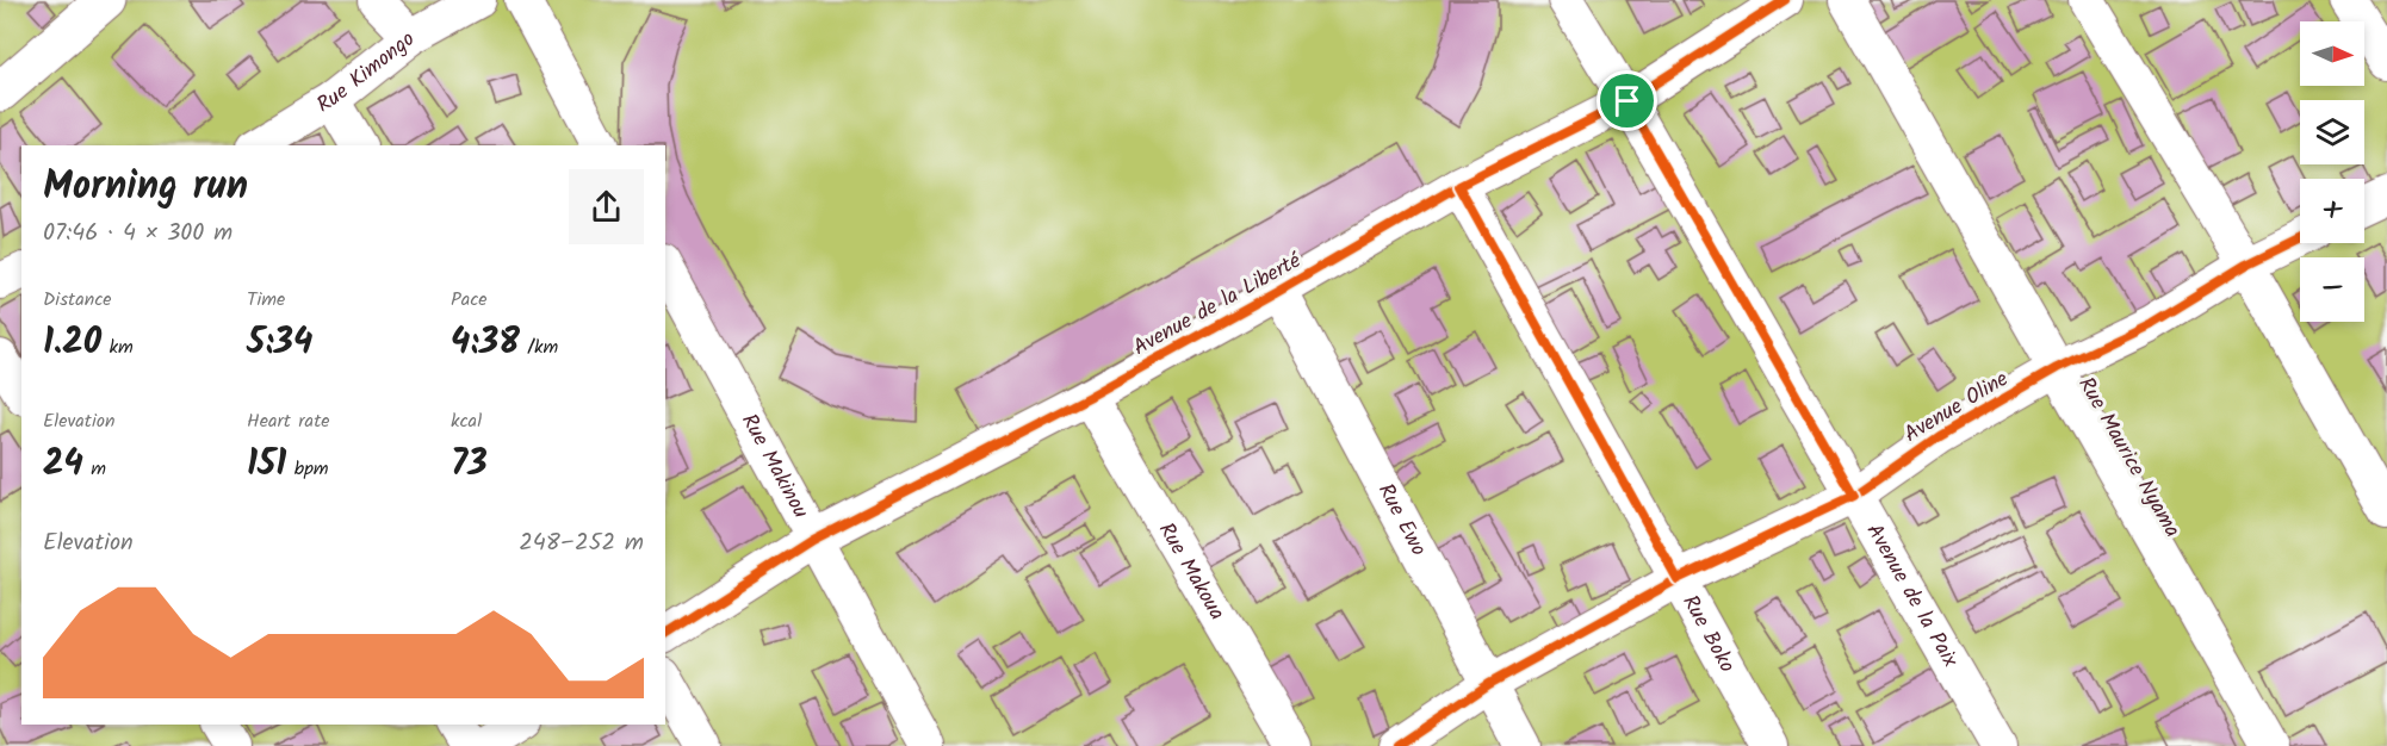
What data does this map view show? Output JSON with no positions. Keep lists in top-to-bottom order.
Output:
{
  "streets": {
    "street": [
      "Rue Kimongo",
      "Avenue de la Liberté",
      "Avenue Oline",
      "Rue Maurice Nyama",
      "Rue Makinou",
      "Rue Ewo",
      "Rue Makoua",
      "Avenue de la Paix",
      "Rue Boko"
    ]
  },
  "crossings": [
    ["Avenue de la Liberté", "Rue Makinou"],
    ["Avenue de la Liberté", "Rue Ewo"],
    ["Avenue de la Liberté", "Rue Makoua"],
    ["Avenue de la Liberté", "Avenue de la Paix"],
    ["Avenue de la Liberté", "Rue Boko"],
    ["Avenue Oline", "Rue Maurice Nyama"],
    ["Avenue Oline", "Rue Ewo"],
    ["Avenue Oline", "Avenue de la Paix"],
    ["Avenue Oline", "Rue Boko"]
  ],
  "north": "right",
  "page": {
    "map_buttons": ["+", "−"],
    "heading": ["Morning run", "07:46 · 4 × 300 m"],
    "stats": [
      ["Distance", "1.20 km"],
      ["Time", "5:34"],
      ["Pace", "4:38 /km"],
      ["Elevation", "24 m"],
      ["Heart rate", "151 bpm"],
      ["kcal", "73"]
    ],
    "chart": ["Elevation", "248–252 m"]
  }
}
